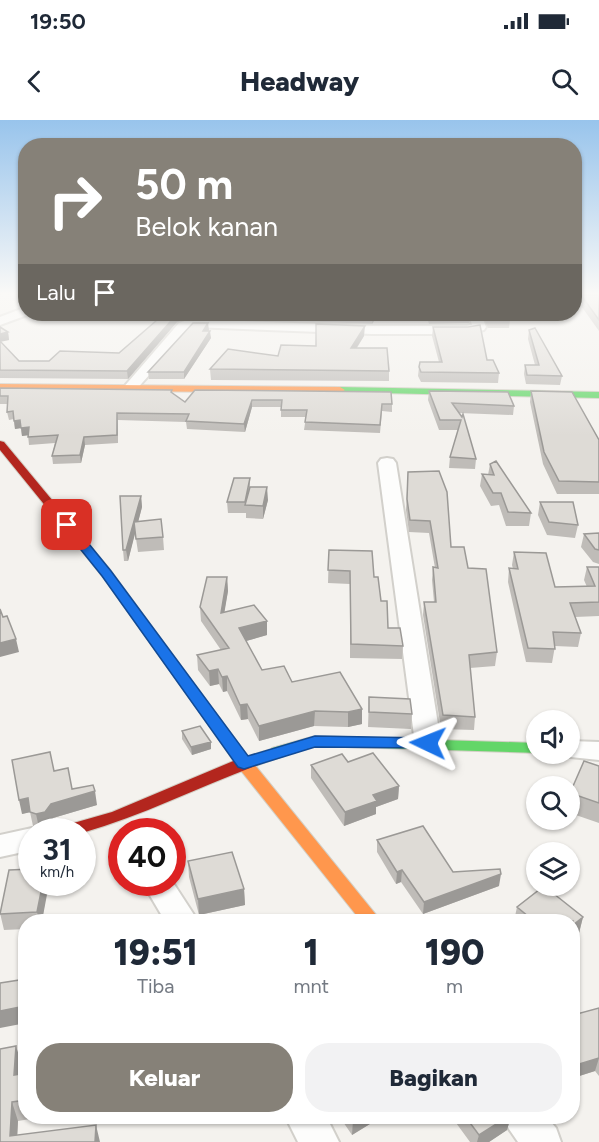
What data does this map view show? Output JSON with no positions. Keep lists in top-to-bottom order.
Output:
{
  "page": {
    "status": "19:50",
    "header": "Headway",
    "turn": ["50 m", "Belok kanan"],
    "then": "Lalu",
    "speed": "31 km/h",
    "limit": "40",
    "eta": [
      "19:51",
      "Tiba",
      "1",
      "mnt",
      "190",
      "m"
    ],
    "buttons": ["Keluar", "Bagikan"]
  }
}
